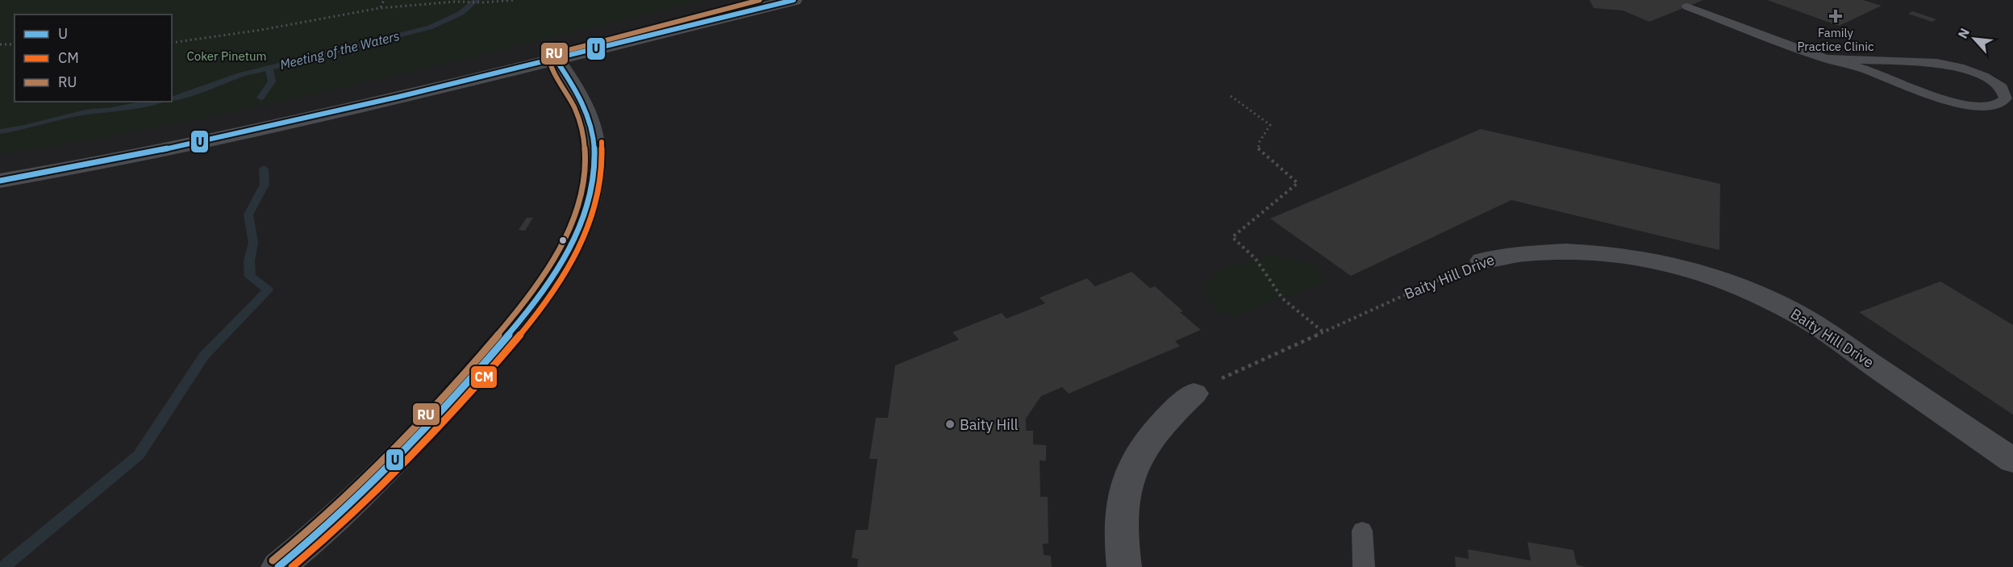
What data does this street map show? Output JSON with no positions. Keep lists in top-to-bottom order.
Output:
{
  "streets": {
    "street": ["Baity Hill Drive"]
  },
  "water": ["Meeting of the Waters"],
  "parks": ["Coker Pinetum"],
  "places": {
    "health": ["Family Practice Clinic"],
    "other": ["Baity Hill"]
  },
  "lines": ["transit line U", "transit line RU", "transit line CM"],
  "legend": ["U", "CM", "RU"],
  "north": "top left"
}
